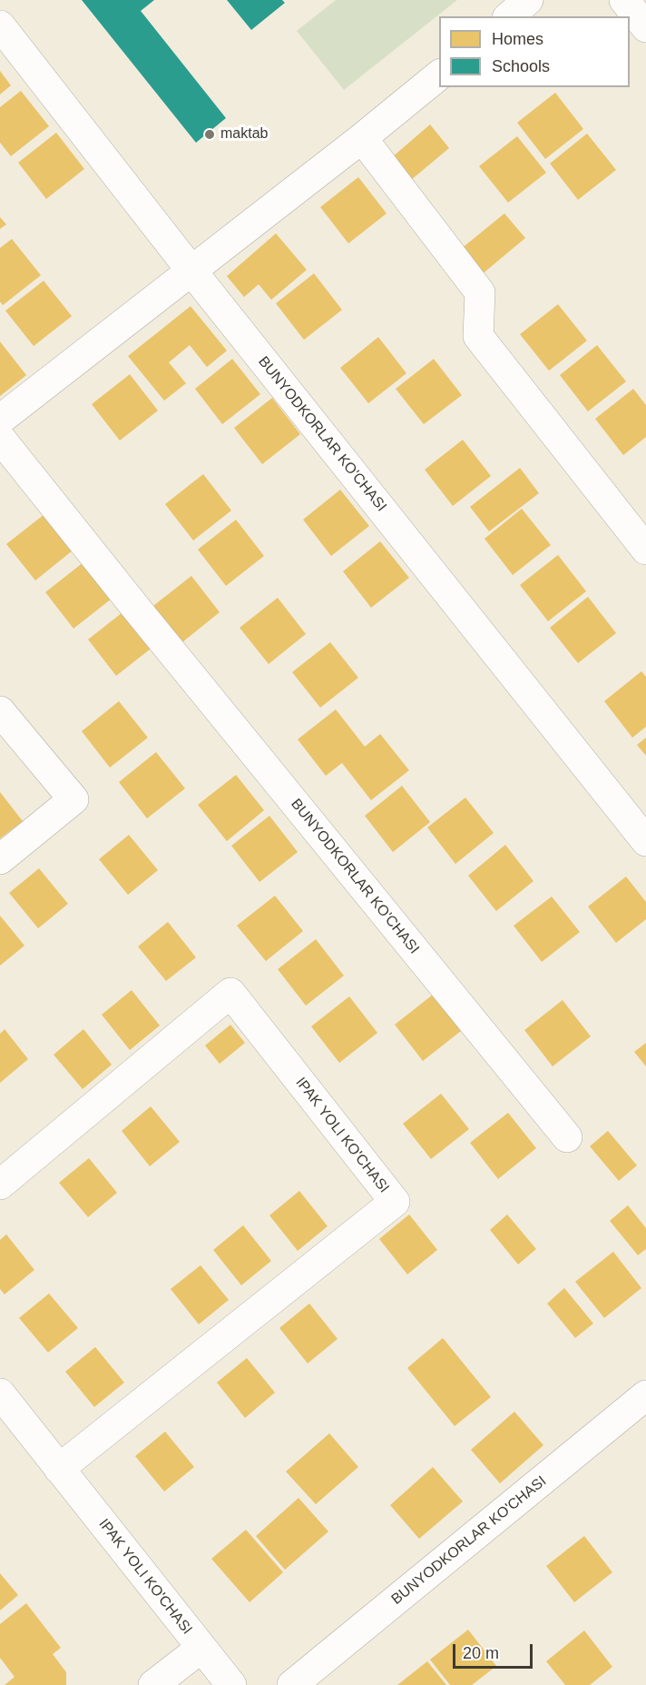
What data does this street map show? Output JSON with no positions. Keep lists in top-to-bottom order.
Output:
{
  "streets": {
    "street": ["BUNYODKORLAR KO'CHASI", "IPAK YOLI KO'CHASI"]
  },
  "places": ["maktab"],
  "legend": ["Homes", "Schools"],
  "scale_bar": "20 m"
}
